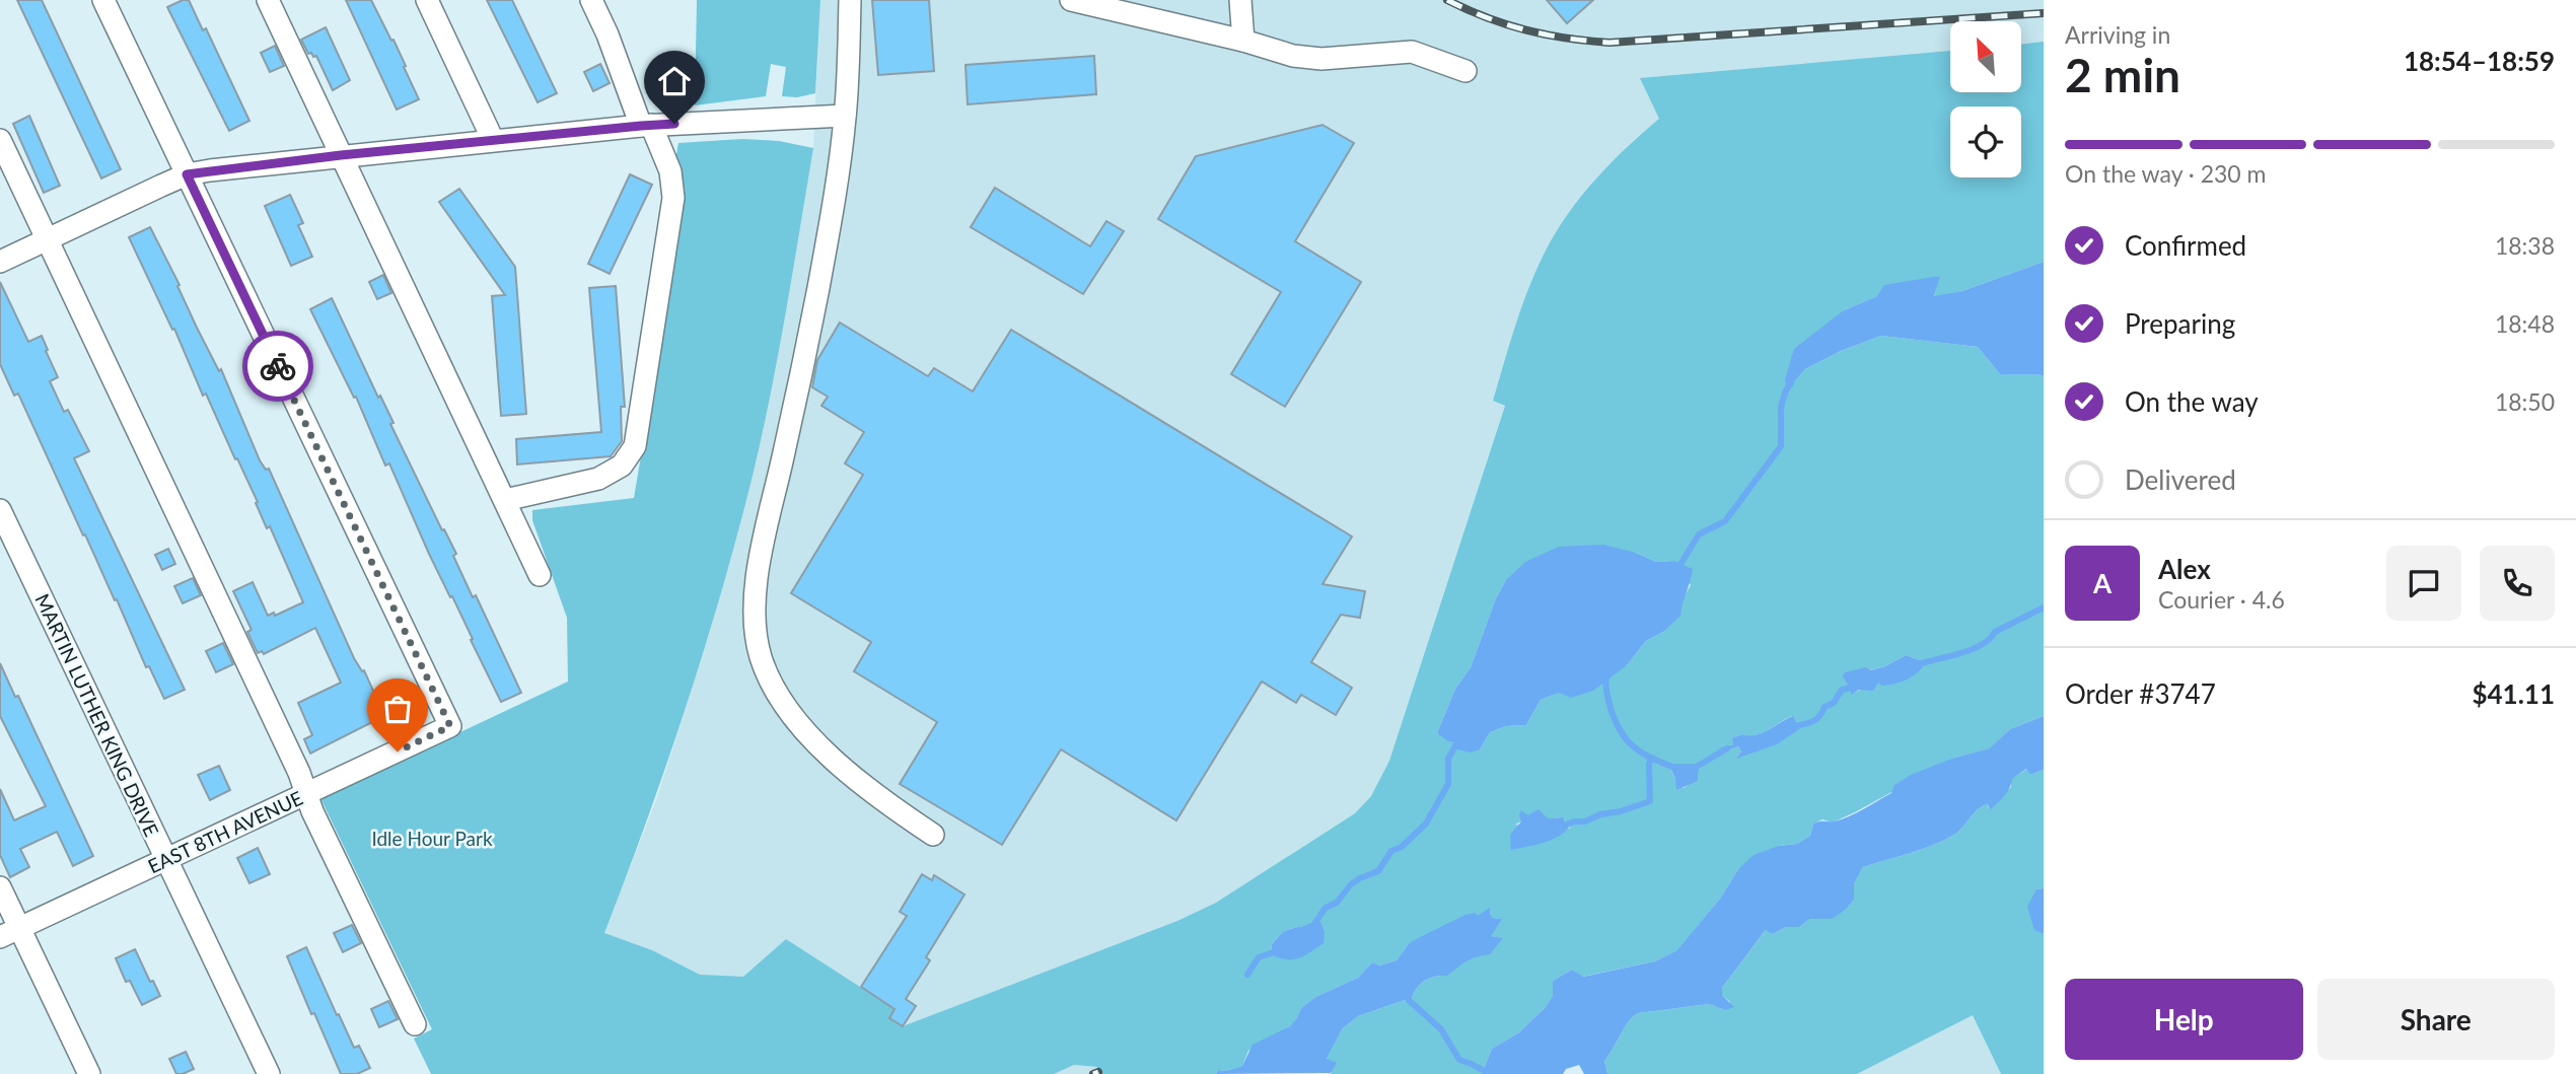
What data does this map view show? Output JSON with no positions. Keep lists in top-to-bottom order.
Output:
{
  "streets": {
    "street": ["MARTIN LUTHER KING DRIVE", "EAST 8TH AVENUE"]
  },
  "crossings": [
    ["MARTIN LUTHER KING DRIVE", "EAST 8TH AVENUE"]
  ],
  "parks": ["Idle Hour Park"],
  "north": "top left",
  "page": {
    "heading": ["2 min", "Arriving in", "18:54–18:59"],
    "panel": [
      "Alex",
      "Courier · 4.6",
      "Order #3747",
      "$41.11"
    ],
    "bar": "On the way · 230 m",
    "list": [
      ["Confirmed", "18:38"],
      ["Preparing", "18:48"],
      ["On the way", "18:50"],
      "Delivered"
    ],
    "round": "A",
    "buttons": ["Help", "Share"]
  }
}
